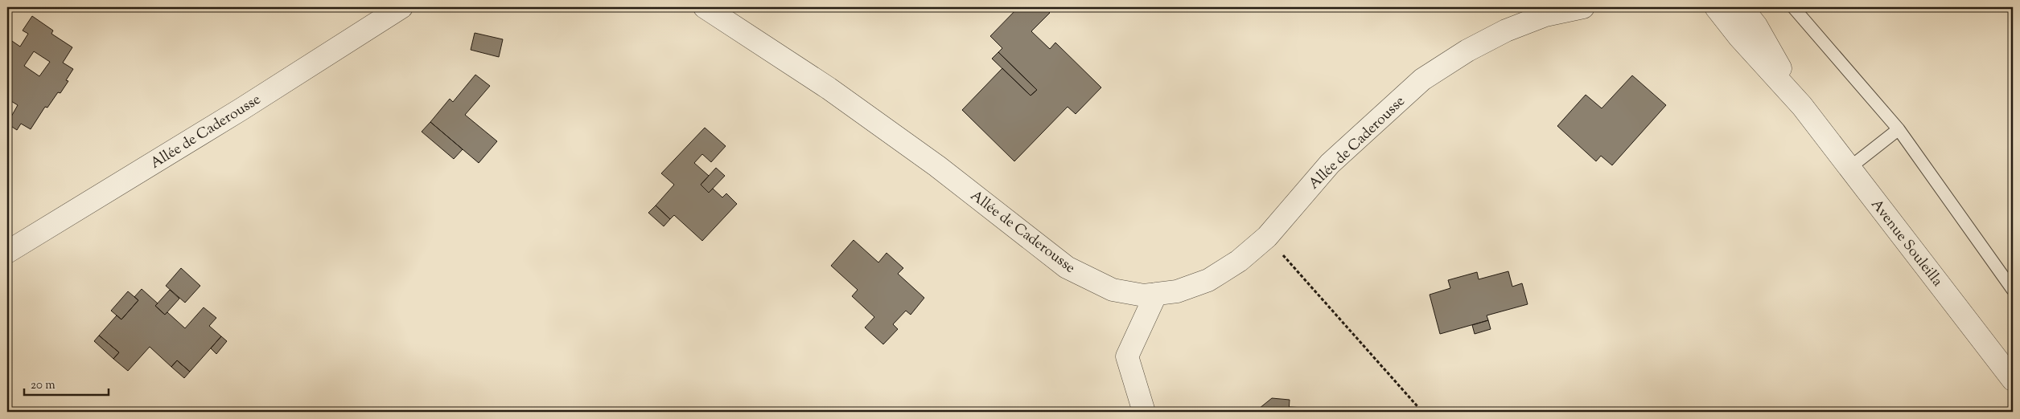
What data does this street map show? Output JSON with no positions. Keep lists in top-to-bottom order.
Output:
{
  "streets": {
    "street": ["Allée de Caderousse", "Avenue Souleilla"]
  },
  "scale_bar": "20 m"
}
